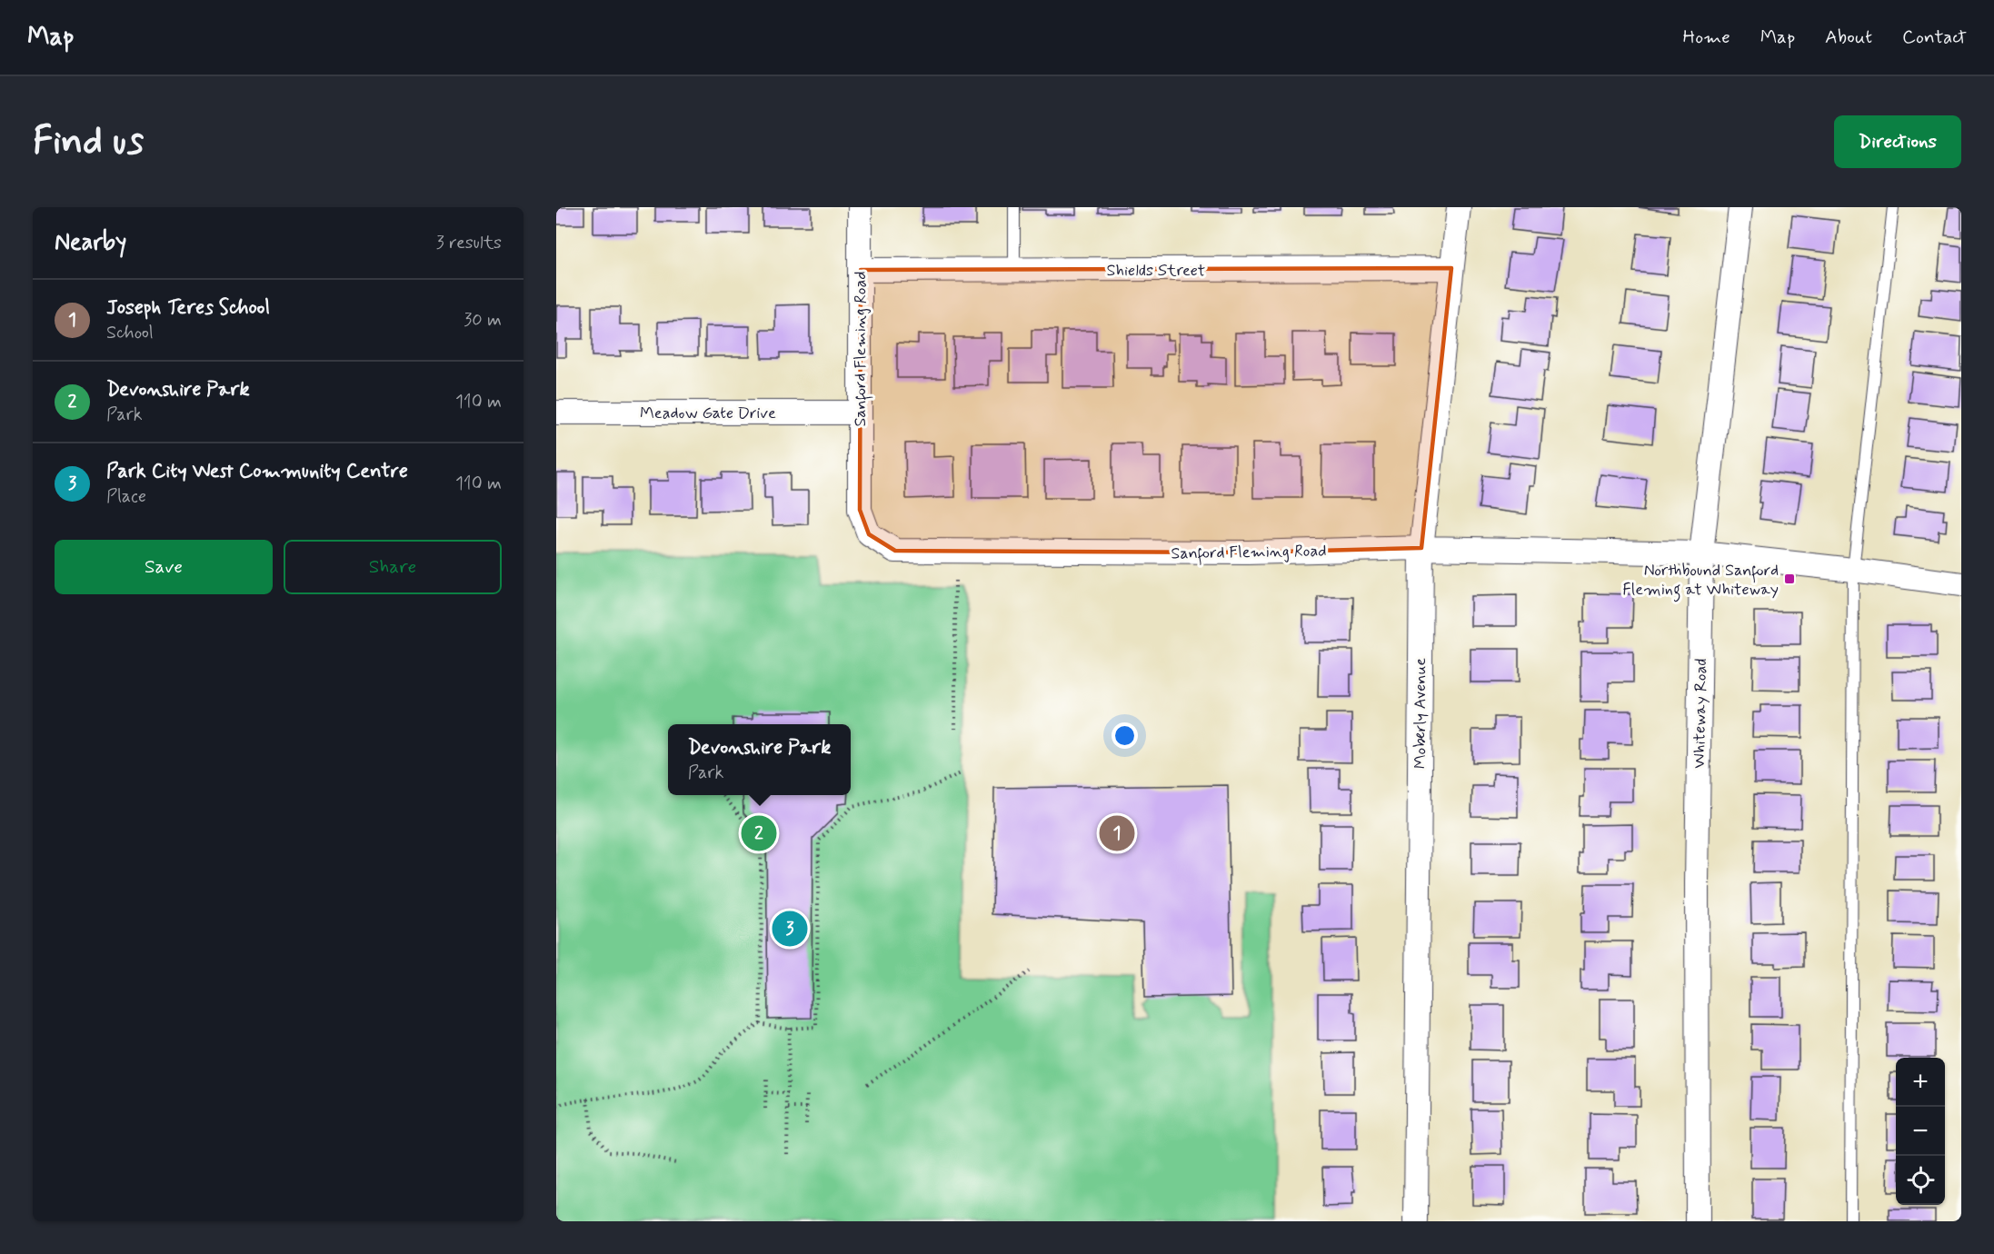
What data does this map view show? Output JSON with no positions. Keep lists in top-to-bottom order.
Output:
{
  "streets": {
    "street": [
      "Shields Street",
      "Sanford Fleming Road",
      "Meadow Gate Drive",
      "Moberly Avenue",
      "Whiteway Road"
    ]
  },
  "crossings": [
    ["Shields Street", "Sanford Fleming Road"],
    ["Shields Street", "Moberly Avenue"],
    ["Sanford Fleming Road", "Meadow Gate Drive"],
    ["Sanford Fleming Road", "Moberly Avenue"],
    ["Sanford Fleming Road", "Whiteway Road"]
  ],
  "places": {
    "transit": ["Northbound Sanford Fleming at Whiteway"]
  },
  "page": {
    "header": "Map",
    "nav": [
      "Home",
      "Map",
      "About",
      "Contact"
    ],
    "buttons": [
      "Directions",
      ["Save", "Share"]
    ],
    "title": "Find us",
    "heading": ["Nearby", "3 results"],
    "list": [
      {
        "mark": "1",
        "name": "Joseph Teres School",
        "note": "School",
        "value": "30 m"
      },
      {
        "mark": "2",
        "name": "Devonshire Park",
        "note": "Park",
        "value": "110 m"
      },
      {
        "mark": "3",
        "name": "Park City West Community Centre",
        "note": "Place",
        "value": "110 m"
      }
    ],
    "popup": ["Devonshire Park", "Park"],
    "pins": ["1", "2", "3"],
    "map_buttons": ["+", "−"]
  }
}
